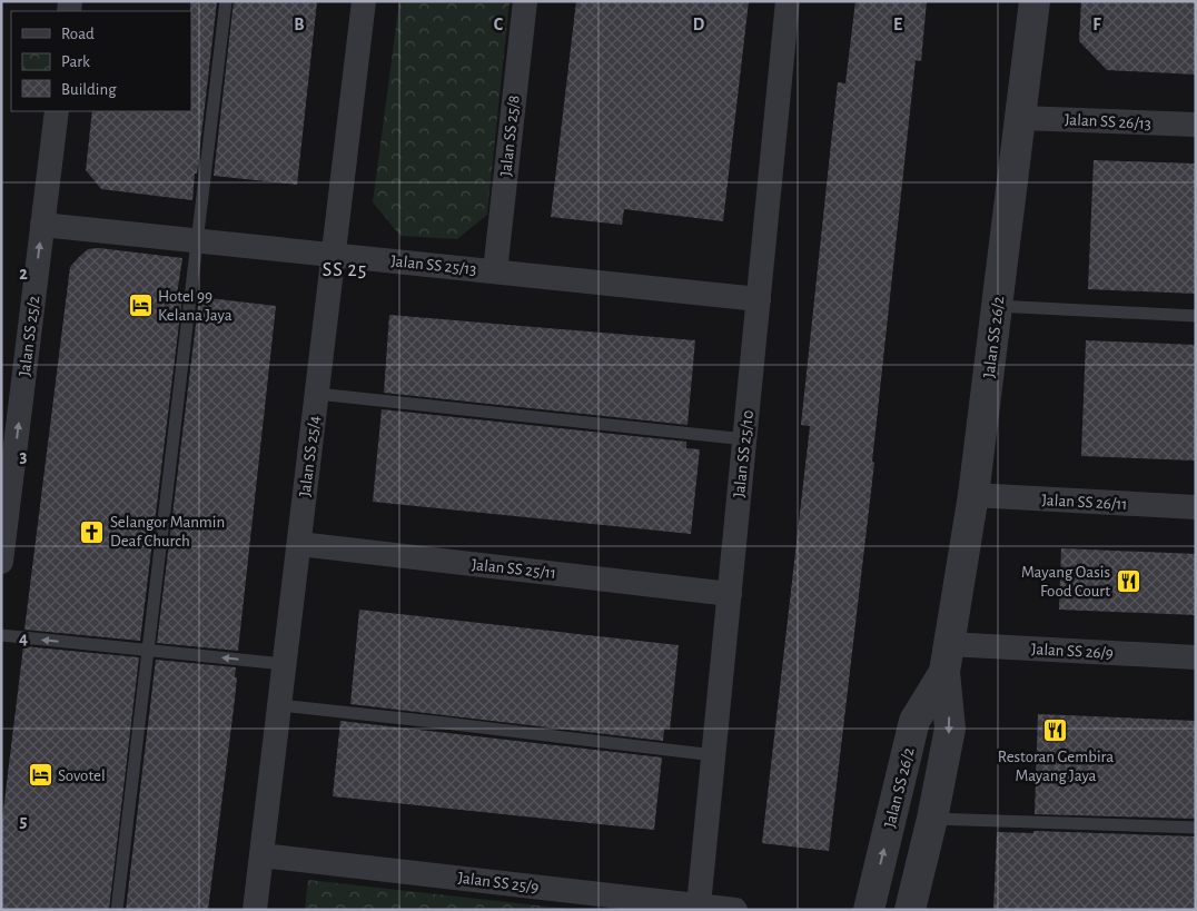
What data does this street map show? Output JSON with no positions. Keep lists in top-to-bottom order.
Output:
{
  "streets": {
    "street": [
      "Jalan SS 26/13",
      "Jalan SS 25/8",
      "Jalan SS 25/13",
      "Jalan SS 25/2",
      "Jalan SS 26/2",
      "Jalan SS 25/10",
      "Jalan SS 25/4",
      "Jalan SS 26/11",
      "Jalan SS 25/11",
      "Jalan SS 26/9",
      "Jalan SS 25/9"
    ]
  },
  "crossings": [
    ["Jalan SS 26/13", "Jalan SS 26/2"],
    ["Jalan SS 25/8", "Jalan SS 25/13"],
    ["Jalan SS 25/13", "Jalan SS 25/2"],
    ["Jalan SS 25/13", "Jalan SS 25/10"],
    ["Jalan SS 25/13", "Jalan SS 25/4"],
    ["Jalan SS 26/2", "Jalan SS 26/11"],
    ["Jalan SS 26/2", "Jalan SS 26/9"],
    ["Jalan SS 25/10", "Jalan SS 25/11"],
    ["Jalan SS 25/10", "Jalan SS 25/9"],
    ["Jalan SS 25/4", "Jalan SS 25/11"],
    ["Jalan SS 25/4", "Jalan SS 25/9"]
  ],
  "one_way": ["Jalan SS 25/2"],
  "districts": ["SS 25"],
  "places": {
    "hotel": ["Hotel 99 Kelana Jaya", "Sovotel"],
    "church": ["Selangor Manmin Deaf Church"],
    "restaurant": ["Mayang Oasis Food Court", "Restoran Gembira Mayang Jaya"]
  },
  "legend": ["Road", "Park", "Building"],
  "grid": {
    "columns": [
      "B",
      "C",
      "D",
      "E",
      "F"
    ],
    "rows": [
      "2",
      "3",
      "4",
      "5"
    ]
  }
}
